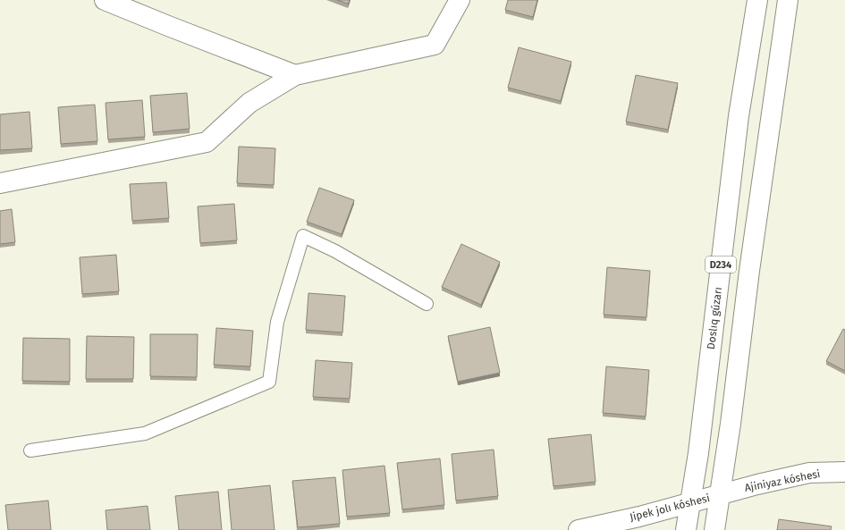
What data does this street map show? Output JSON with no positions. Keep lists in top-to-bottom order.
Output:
{
  "streets": {
    "main road": [
      "D234",
      "Doslıq gúzarı",
      "Ajiniyaz kóshesi",
      "Jipek jolı kóshesi"
    ]
  },
  "crossings": [
    ["D234", "Ajiniyaz kóshesi"],
    ["D234", "Jipek jolı kóshesi"],
    ["Doslıq gúzarı", "Jipek jolı kóshesi"],
    ["Ajiniyaz kóshesi", "Jipek jolı kóshesi"]
  ]
}
